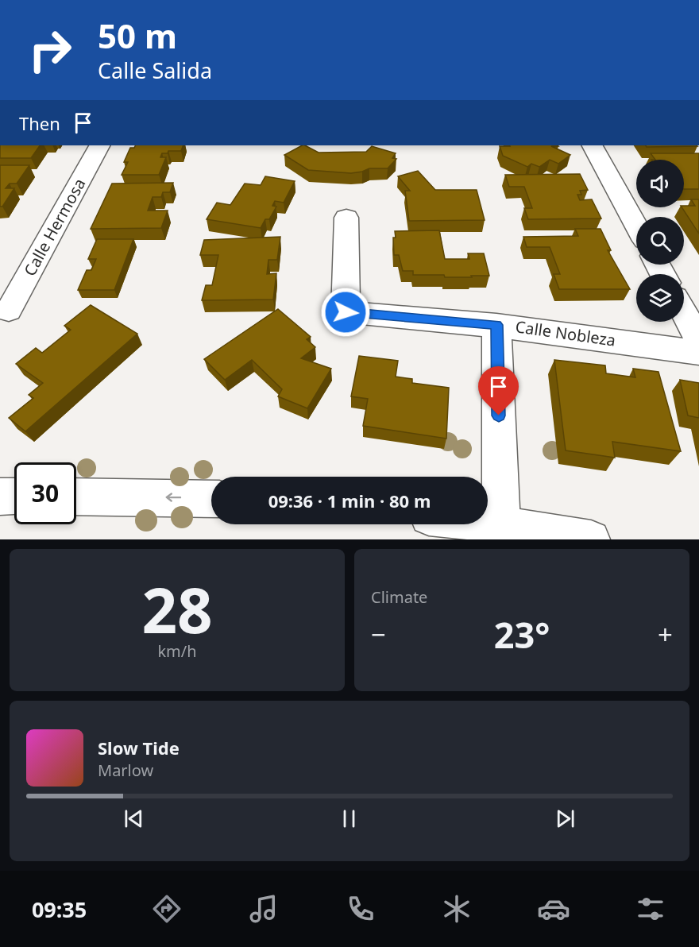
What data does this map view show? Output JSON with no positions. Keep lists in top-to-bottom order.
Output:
{
  "streets": {
    "street": ["Calle Hermosa", "Calle Nobleza"]
  },
  "page": {
    "turn": ["50 m", "Calle Salida"],
    "then": "Then",
    "limit": "30",
    "trip": "09:36 · 1 min · 80 m",
    "tile": [
      ["28", "km/h"],
      "Climate"
    ],
    "heat": ["−", "23°", "+"],
    "song": ["Slow Tide", "Marlow"],
    "tabs": "09:35"
  }
}
